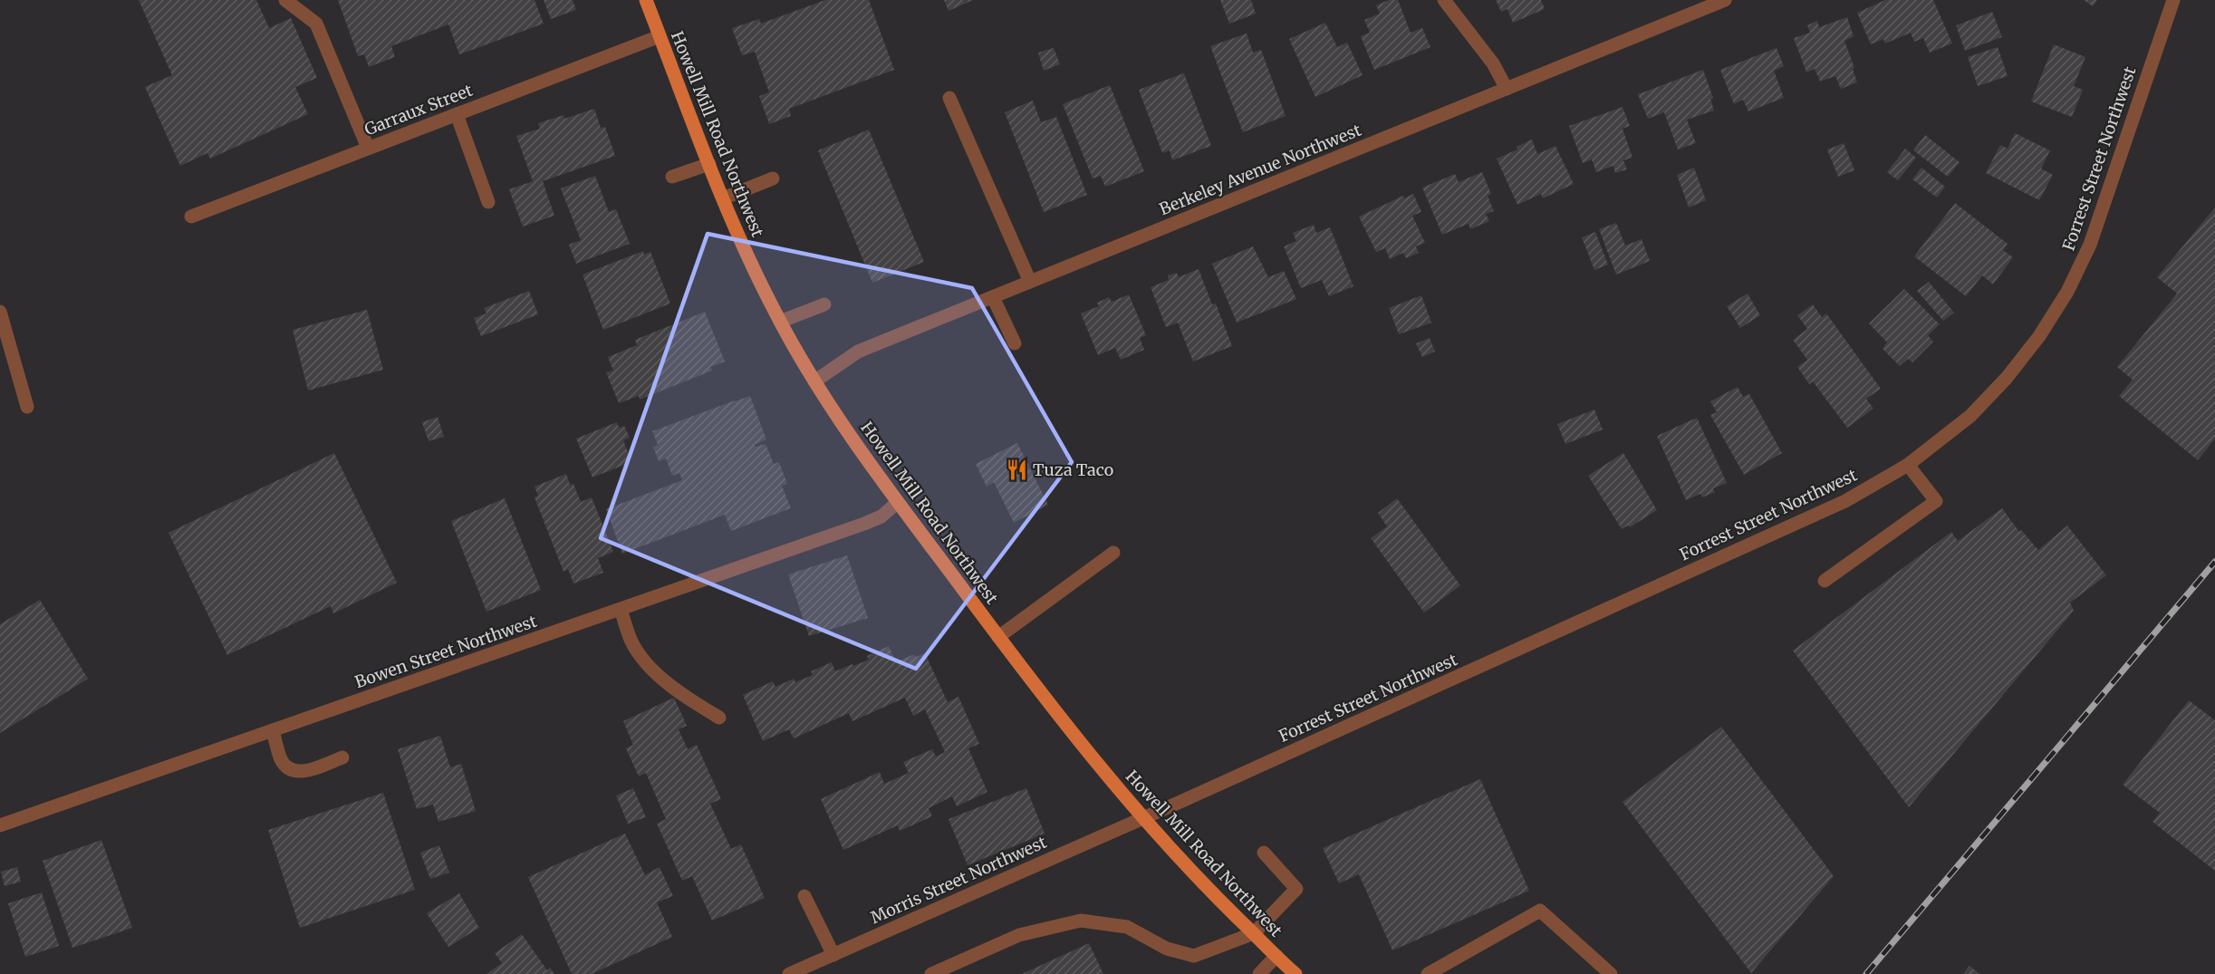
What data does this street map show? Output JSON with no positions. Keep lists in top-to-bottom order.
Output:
{
  "streets": {
    "main road": ["Howell Mill Road Northwest"],
    "street": [
      "Garraux Street",
      "Forrest Street Northwest",
      "Berkeley Avenue Northwest",
      "Bowen Street Northwest",
      "Morris Street Northwest"
    ]
  },
  "crossings": [
    ["Garraux Street", "Howell Mill Road Northwest"],
    ["Howell Mill Road Northwest", "Forrest Street Northwest"],
    ["Howell Mill Road Northwest", "Berkeley Avenue Northwest"],
    ["Howell Mill Road Northwest", "Bowen Street Northwest"],
    ["Howell Mill Road Northwest", "Morris Street Northwest"],
    ["Forrest Street Northwest", "Morris Street Northwest"]
  ],
  "places": {
    "restaurant": ["Tuza Taco"]
  }
}
